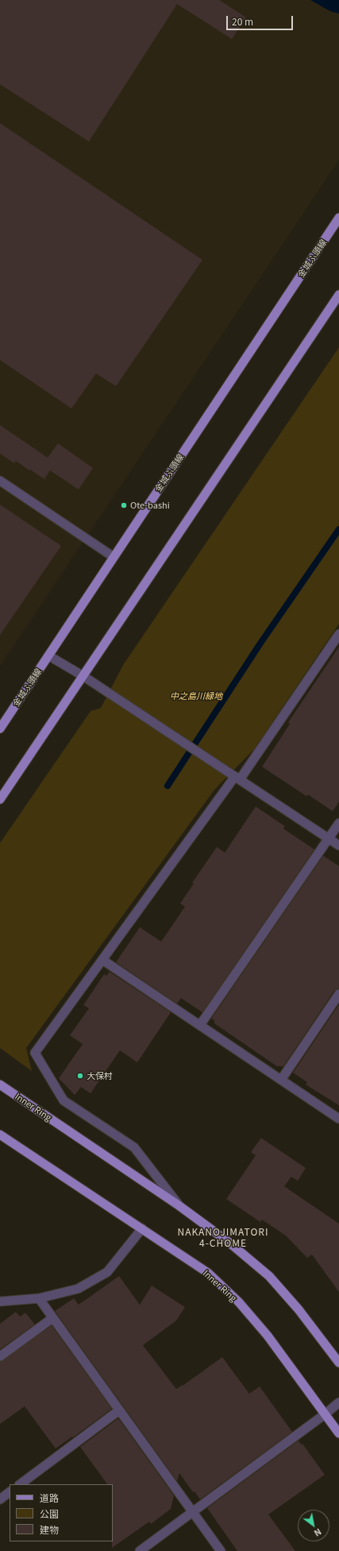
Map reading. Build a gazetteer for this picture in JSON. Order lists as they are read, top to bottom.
{
  "streets": {
    "main road": ["金城ふ頭線", "Inner Ring"]
  },
  "districts": ["NAKANOJIMATORI 4-CHOME"],
  "parks": ["中之島川緑地"],
  "places": ["Ote-bashi", "大保村"],
  "legend": ["道路", "公園", "建物"],
  "scale_bar": "20 m",
  "north": "bottom right"
}
